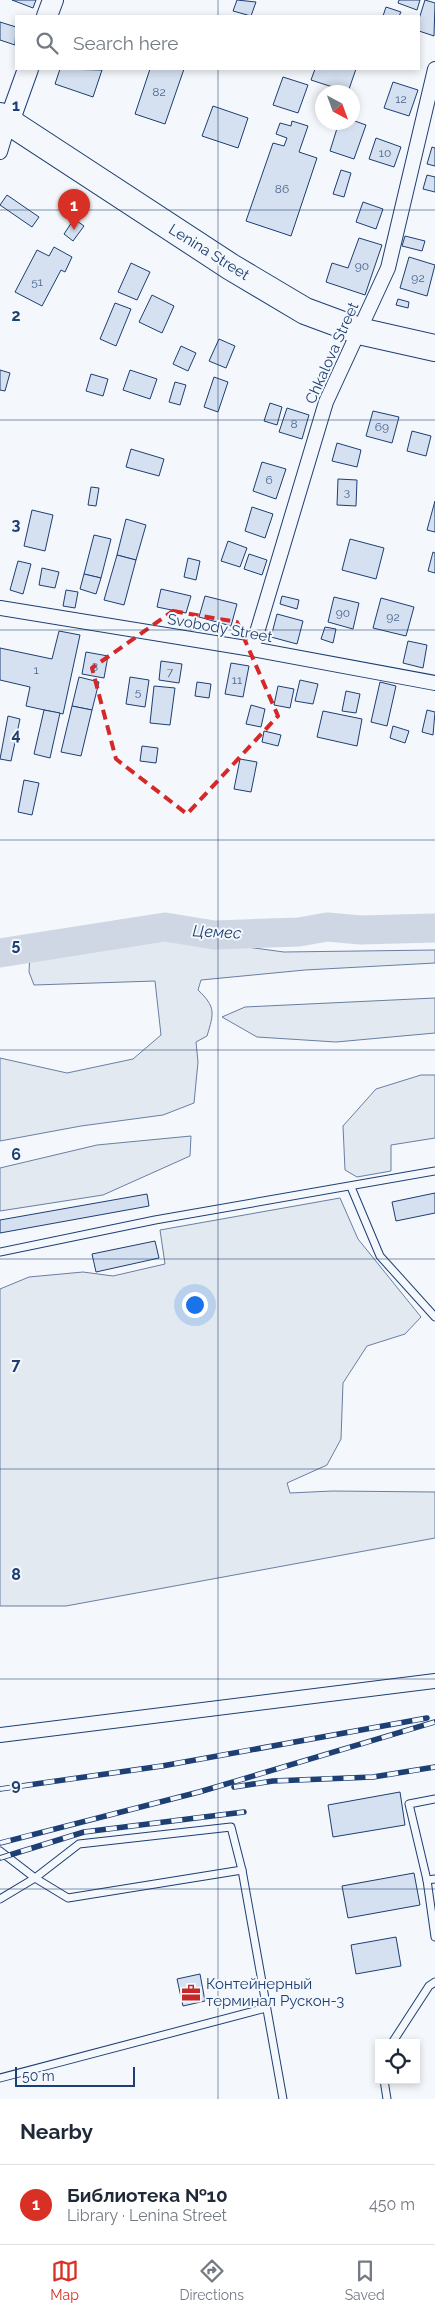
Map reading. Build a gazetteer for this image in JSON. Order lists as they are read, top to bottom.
{
  "streets": {
    "highway": ["Lenina Street"],
    "street": ["Chkalova Street", "Svobody Street"]
  },
  "crossings": [
    ["Lenina Street", "Chkalova Street"],
    ["Chkalova Street", "Svobody Street"]
  ],
  "water": ["Цемес"],
  "places": {
    "office": ["Контейнерный терминал Рускон-3"]
  },
  "house_numbers": [
    "82",
    "12",
    "10",
    "86",
    "90",
    "92",
    "51",
    "8",
    "69",
    "6",
    "3",
    "90",
    "92",
    "3",
    "1",
    "7",
    "11",
    "5"
  ],
  "scale_bar": "50 m",
  "north": "bottom right",
  "page": {
    "search": "Search here",
    "pins": "1",
    "scale": "50 m",
    "heading": "Nearby",
    "list": [
      {
        "mark": "1",
        "name": "Библиотека №10",
        "note": "Library · Lenina Street",
        "value": "450 m"
      }
    ],
    "nav": ["Map", "Directions", "Saved"]
  },
  "grid": {
    "rows": [
      "1",
      "2",
      "3",
      "4",
      "5",
      "6",
      "7",
      "8",
      "9"
    ]
  }
}
